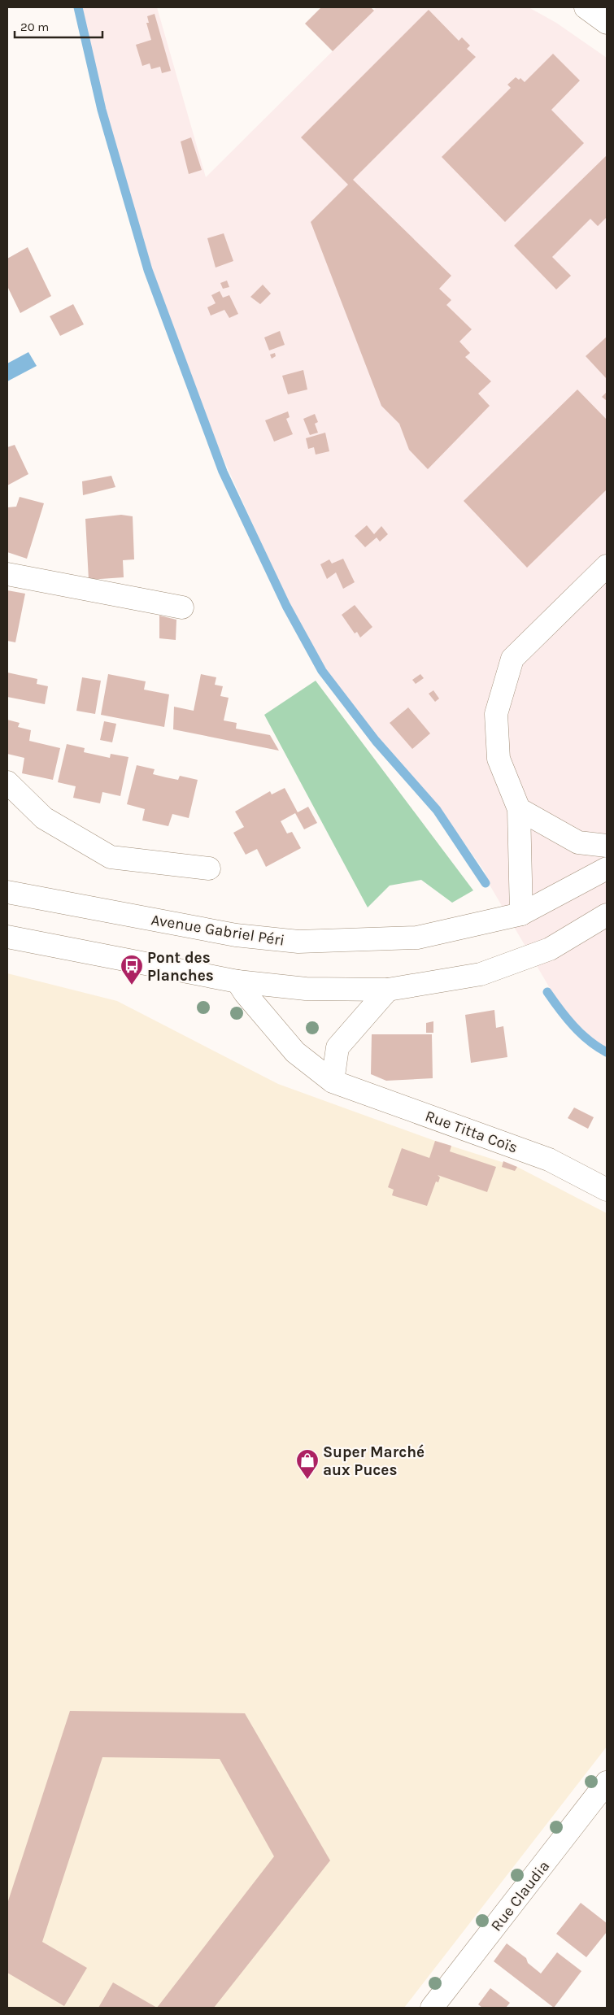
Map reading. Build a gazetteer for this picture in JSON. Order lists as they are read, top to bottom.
{
  "streets": {
    "street": ["Avenue Gabriel Péri", "Rue Titta Coïs", "Rue Claudia"]
  },
  "places": {
    "bus stop": ["Pont des Planches"],
    "shop": ["Super Marché aux Puces"]
  },
  "scale_bar": "20 m"
}
